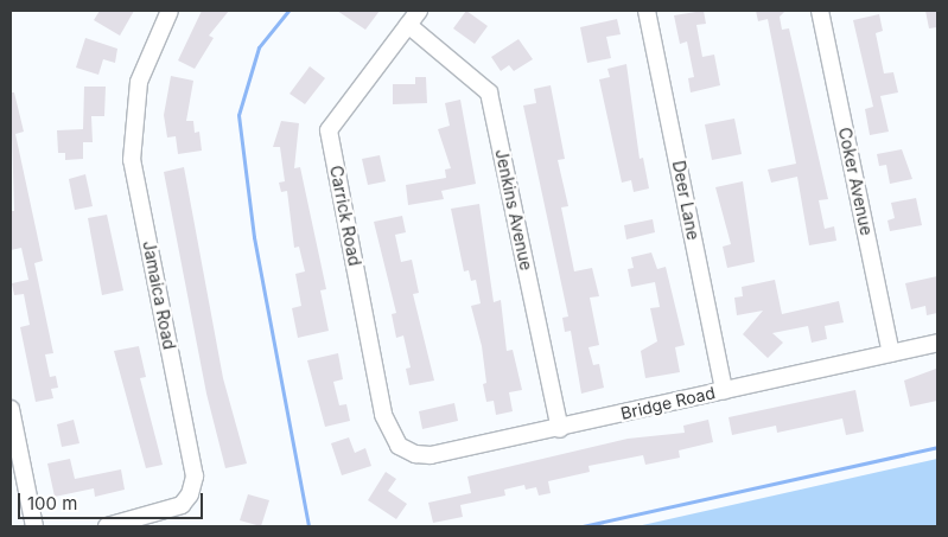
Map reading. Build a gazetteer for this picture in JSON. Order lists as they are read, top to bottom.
{
  "streets": {
    "street": [
      "Coker Avenue",
      "Deer Lane",
      "Jenkins Avenue",
      "Carrick Road",
      "Jamaica Road",
      "Bridge Road"
    ]
  },
  "crossings": [
    ["Coker Avenue", "Bridge Road"],
    ["Deer Lane", "Bridge Road"],
    ["Jenkins Avenue", "Carrick Road"],
    ["Jenkins Avenue", "Bridge Road"],
    ["Carrick Road", "Bridge Road"]
  ],
  "scale_bar": "100 m"
}
